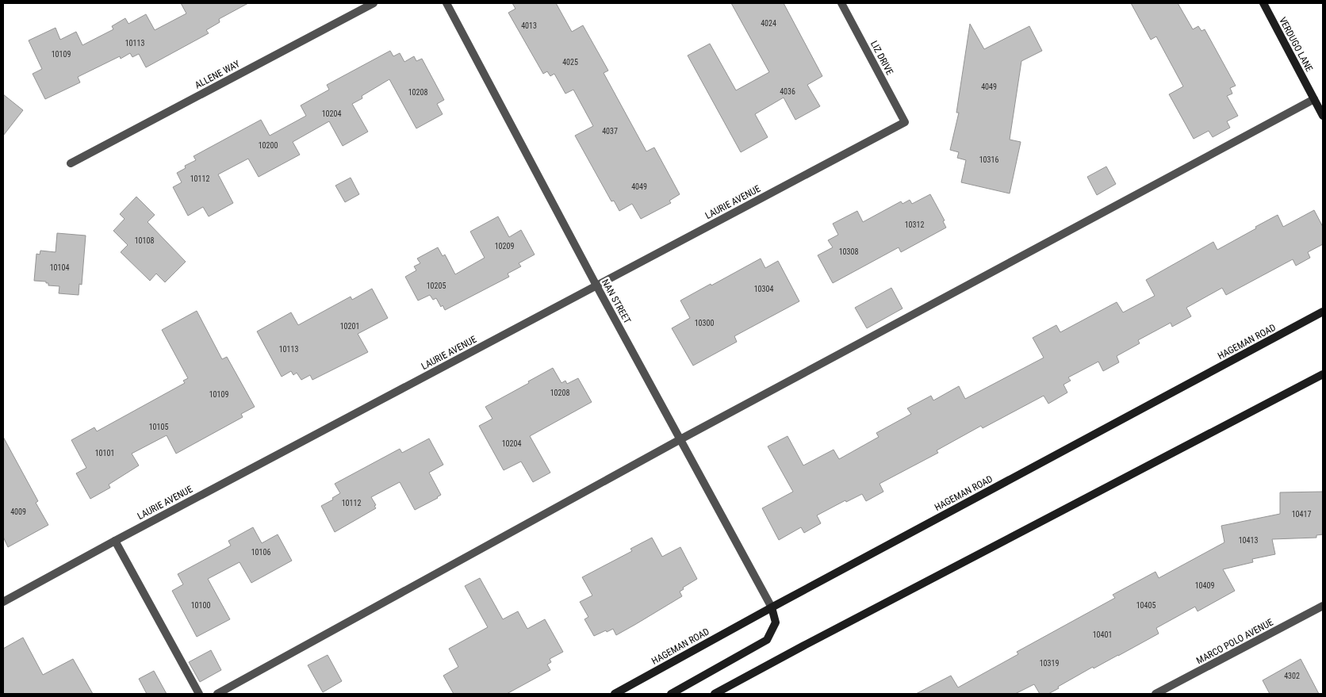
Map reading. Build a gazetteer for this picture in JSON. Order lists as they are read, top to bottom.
{
  "streets": {
    "main road": ["VERDUGO LANE", "HAGEMAN ROAD"],
    "street": [
      "LIZ DRIVE",
      "ALLENE WAY",
      "LAURIE AVENUE",
      "NAN STREET",
      "MARCO POLO AVENUE"
    ]
  },
  "crossings": [
    ["LIZ DRIVE", "LAURIE AVENUE"],
    ["LAURIE AVENUE", "NAN STREET"],
    ["NAN STREET", "HAGEMAN ROAD"]
  ],
  "house_numbers": [
    "4024",
    "4013",
    "10113",
    "10109",
    "4025",
    "4049",
    "4036",
    "10208",
    "10204",
    "4037",
    "10200",
    "10316",
    "10112",
    "4049",
    "10312",
    "10108",
    "10209",
    "10308",
    "10104",
    "10205",
    "10304",
    "10300",
    "10201",
    "10113",
    "10208",
    "10109",
    "10105",
    "10204",
    "10101",
    "10112",
    "4009",
    "10417",
    "10413",
    "10106",
    "10409",
    "10100",
    "10405",
    "10401",
    "10319",
    "4302"
  ]
}
